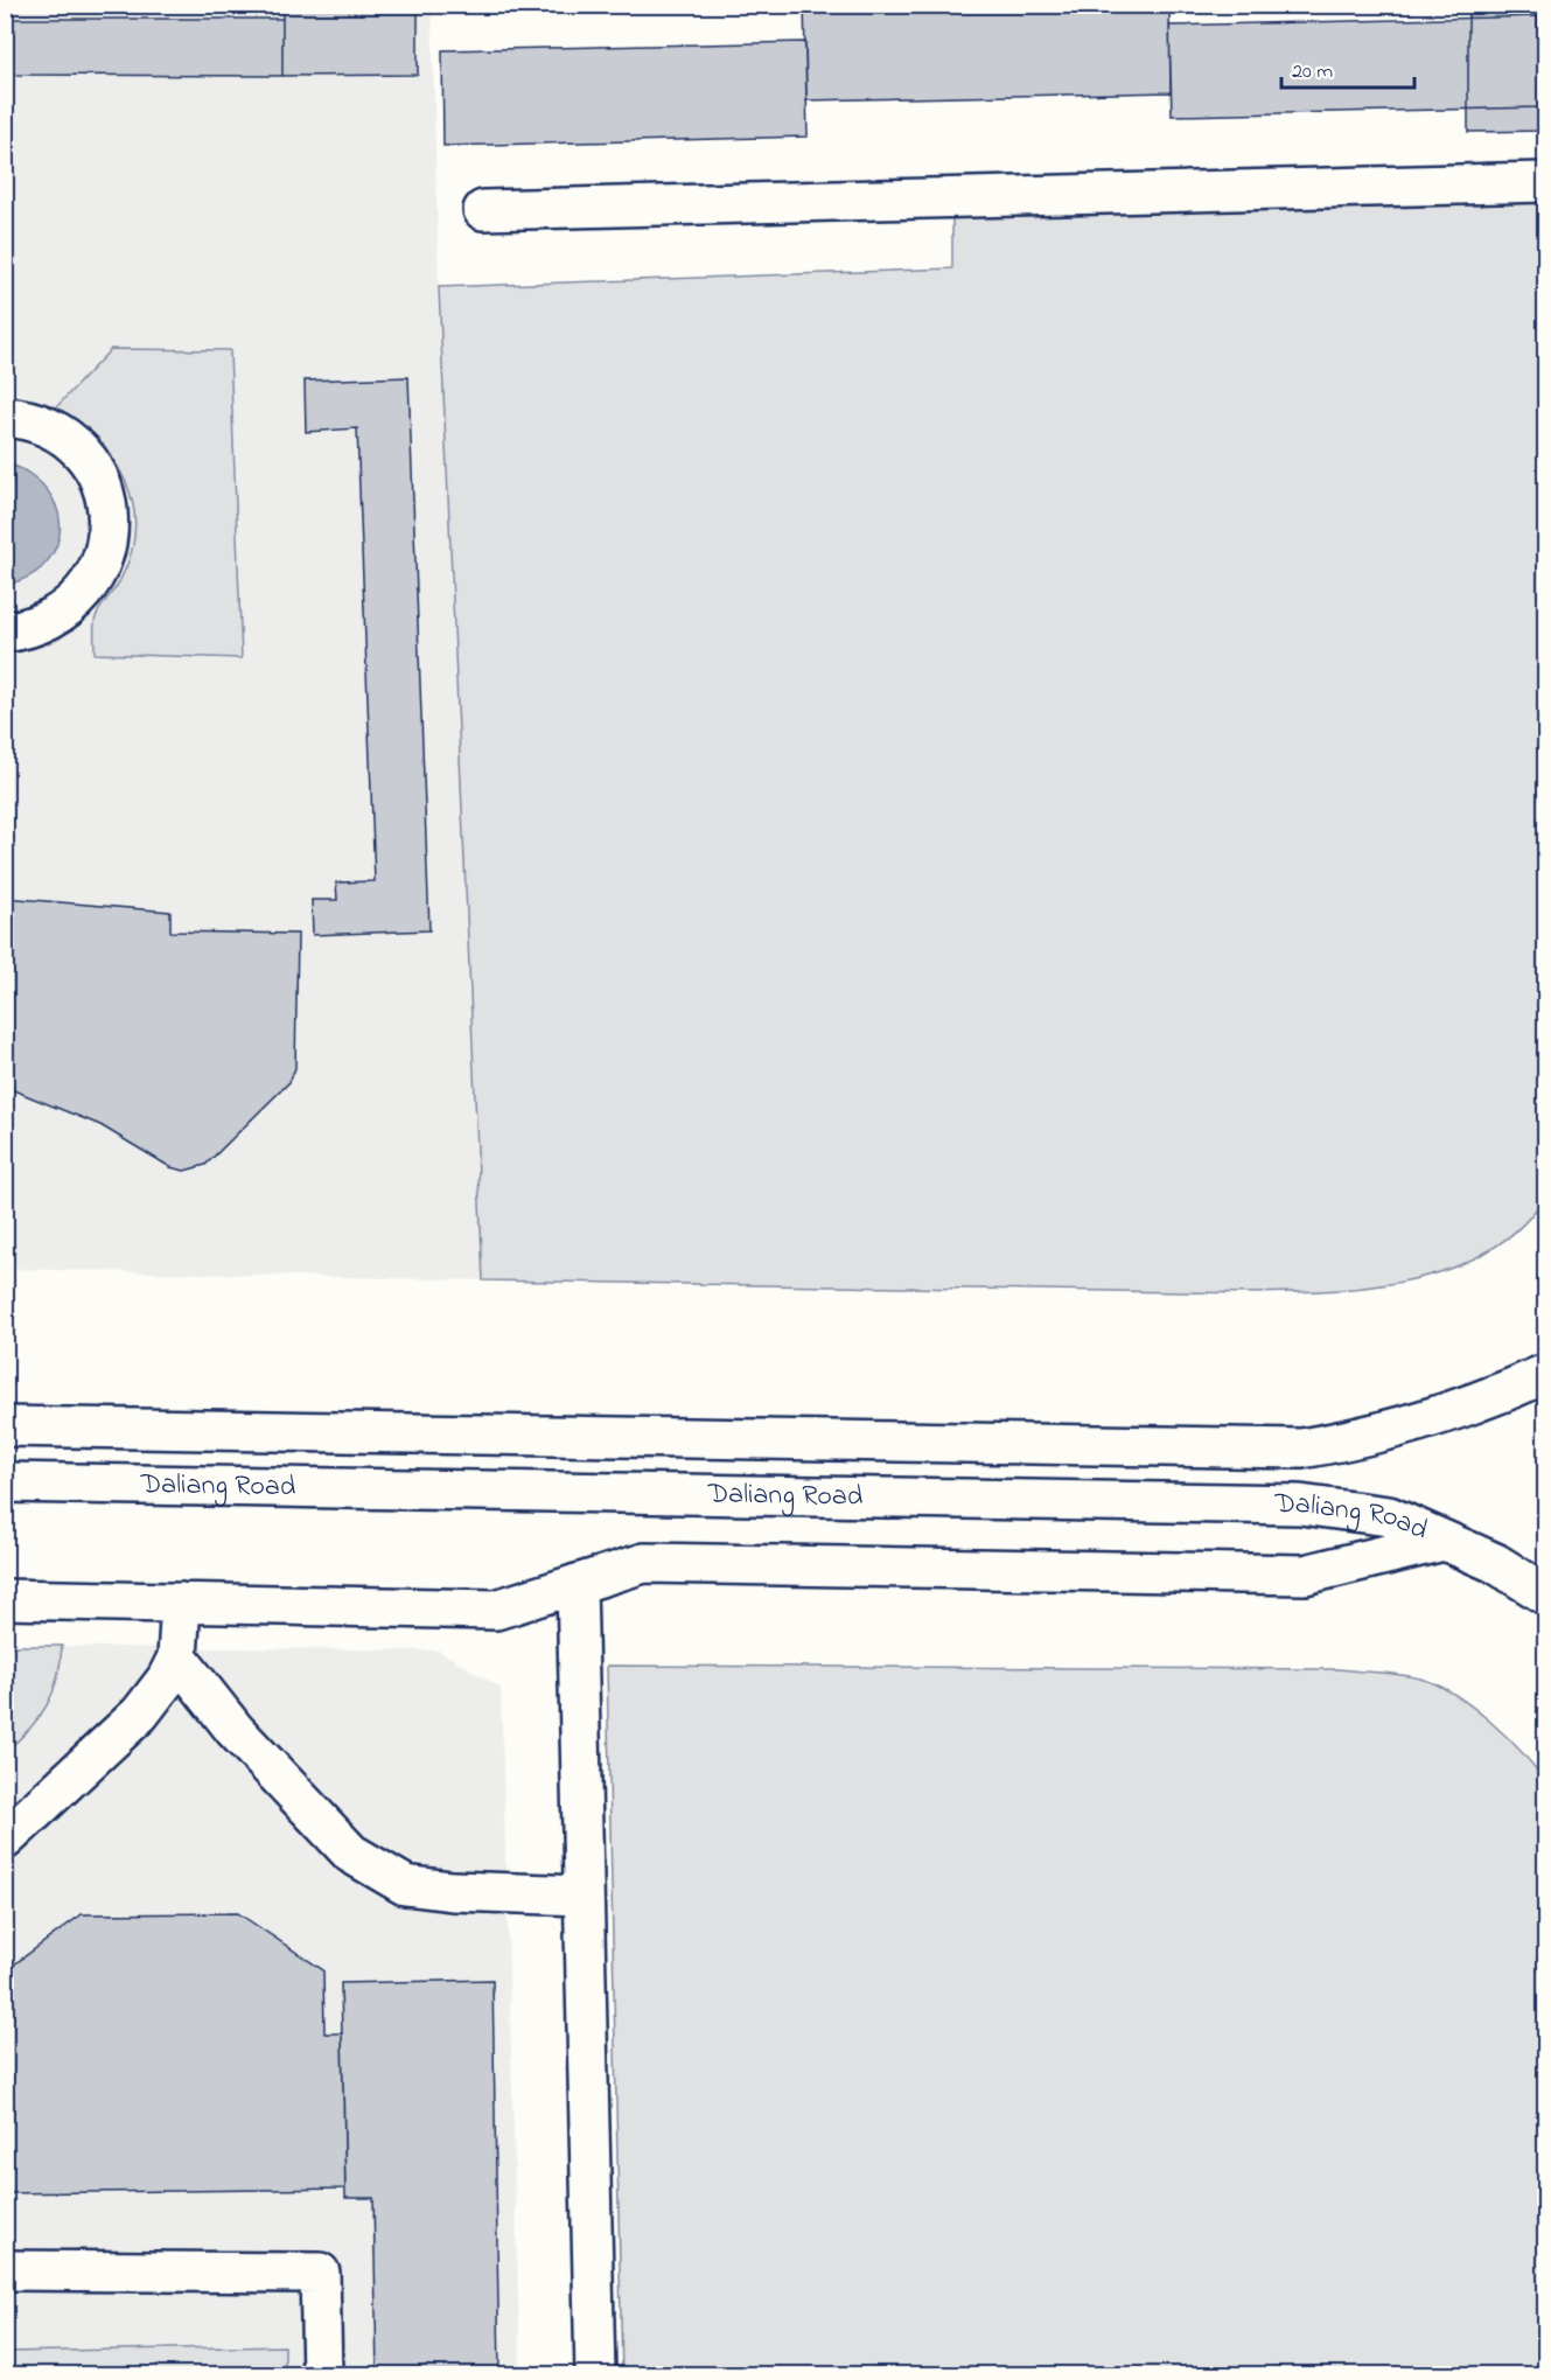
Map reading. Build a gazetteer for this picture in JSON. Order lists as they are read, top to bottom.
{
  "streets": {
    "main road": ["Daliang Road"]
  },
  "scale_bar": "20 m"
}
